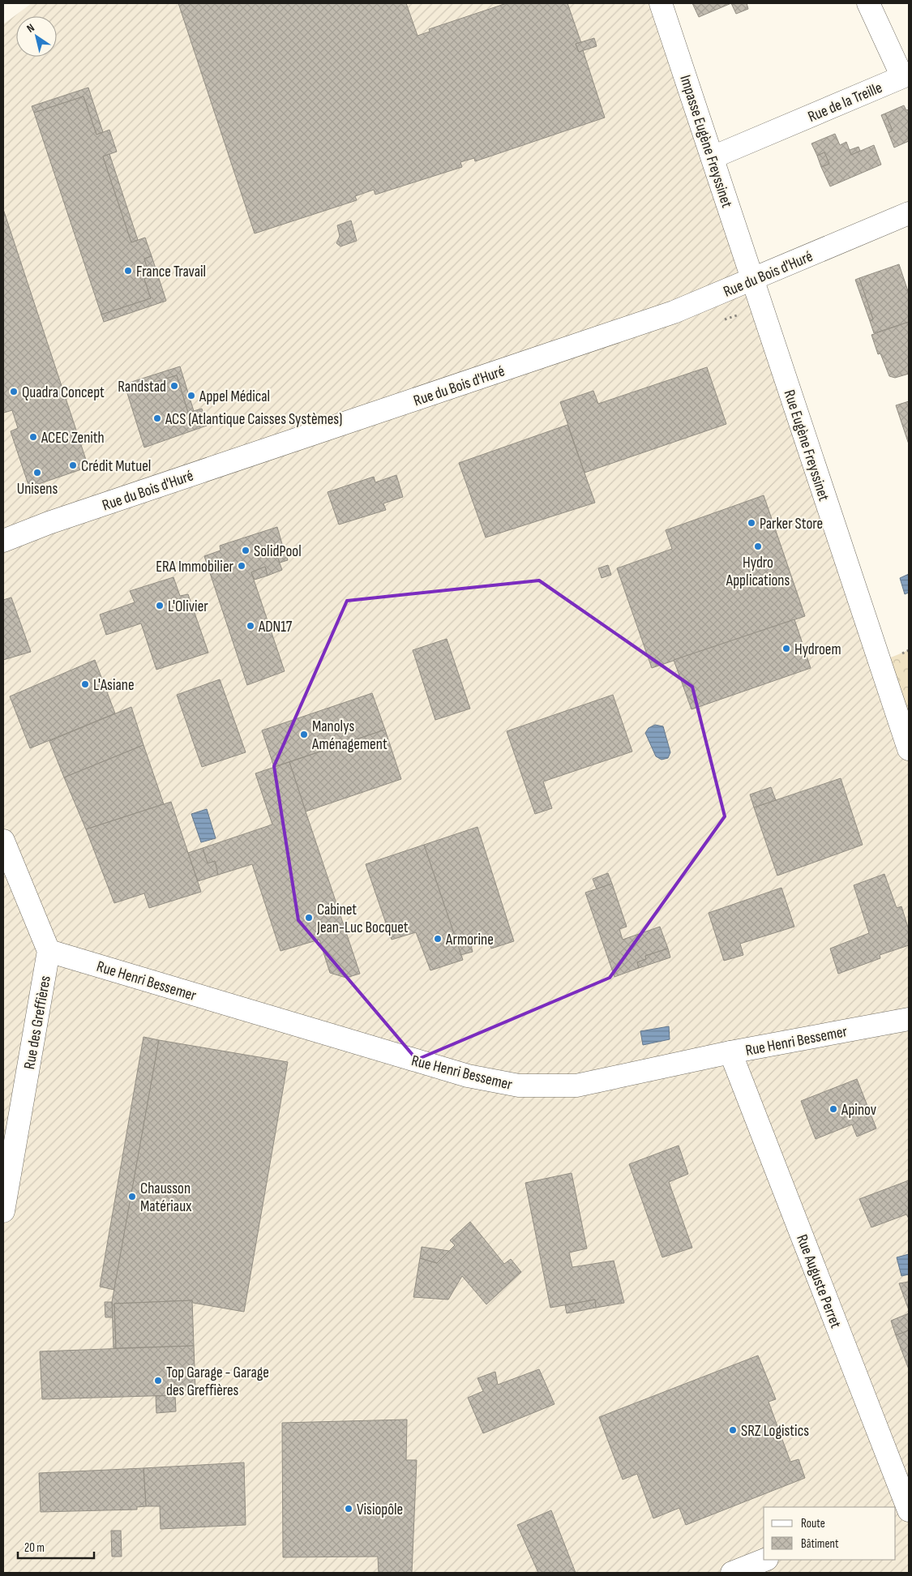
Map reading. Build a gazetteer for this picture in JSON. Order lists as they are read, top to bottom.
{
  "streets": {
    "street": [
      "Rue de la Treille",
      "Impasse Eugène Freyssinet",
      "Rue du Bois d'Huré",
      "Rue Eugène Freyssinet",
      "Rue Henri Bessemer",
      "Rue des Greffières",
      "Rue Auguste Perret"
    ]
  },
  "crossings": [
    ["Rue de la Treille", "Impasse Eugène Freyssinet"],
    ["Impasse Eugène Freyssinet", "Rue du Bois d'Huré"],
    ["Impasse Eugène Freyssinet", "Rue Eugène Freyssinet"],
    ["Rue du Bois d'Huré", "Rue Eugène Freyssinet"],
    ["Rue Henri Bessemer", "Rue des Greffières"],
    ["Rue Henri Bessemer", "Rue Auguste Perret"]
  ],
  "places": [
    "France Travail",
    "Randstad",
    "Quadra Concept",
    "Appel Médical",
    "ACS (Atlantique Caisses Systèmes)",
    "ACEC Zenith",
    "Crédit Mutuel",
    "Unisens",
    "Parker Store",
    "Hydro Applications",
    "SolidPool",
    "ERA Immobilier",
    "L'Olivier",
    "ADN17",
    "Hydroem",
    "L'Asiane",
    "Manolys Aménagement",
    "Cabinet Jean-Luc Bocquet",
    "Armorine",
    "Apinov",
    "Chausson Matériaux",
    "Top Garage - Garage des Greffières",
    "SRZ Logistics",
    "Visiopôle"
  ],
  "legend": ["Route", "Bâtiment"],
  "scale_bar": "20 m",
  "north": "top left"
}
